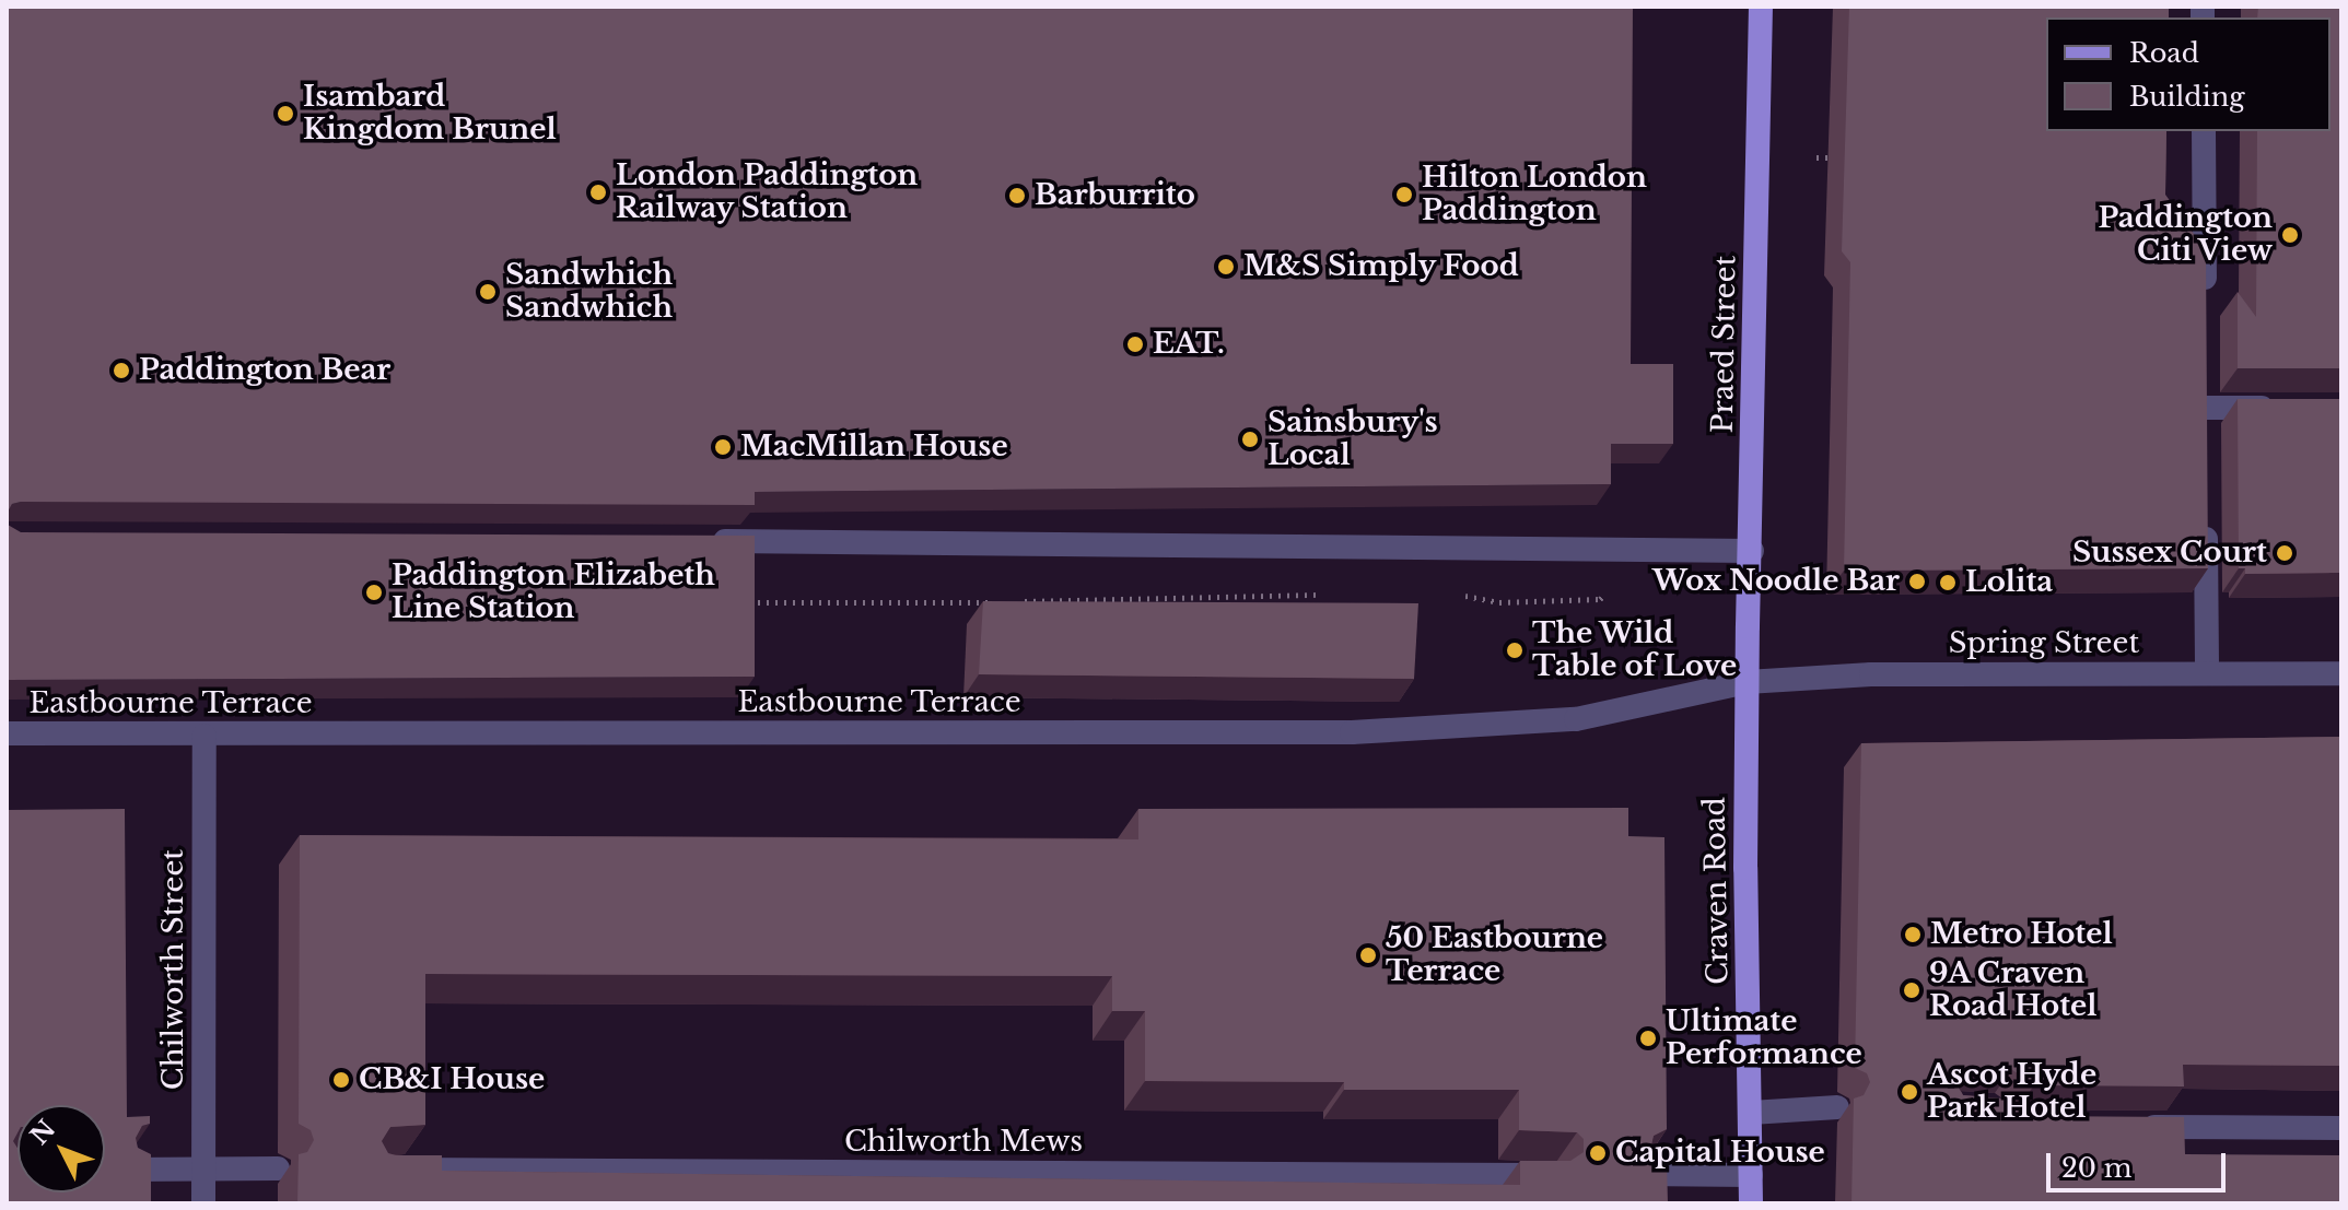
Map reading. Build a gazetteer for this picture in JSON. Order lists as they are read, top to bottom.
{
  "streets": {
    "main road": ["Praed Street", "Craven Road"],
    "street": [
      "Spring Street",
      "Eastbourne Terrace",
      "Chilworth Street",
      "Chilworth Mews"
    ]
  },
  "crossings": [
    ["Praed Street", "Spring Street"],
    ["Praed Street", "Eastbourne Terrace"],
    ["Praed Street", "Craven Road"],
    ["Spring Street", "Eastbourne Terrace"],
    ["Spring Street", "Craven Road"],
    ["Eastbourne Terrace", "Craven Road"],
    ["Eastbourne Terrace", "Chilworth Street"]
  ],
  "places": [
    "Isambard Kingdom Brunel",
    "London Paddington Railway Station",
    "Hilton London Paddington",
    "Barburrito",
    "Paddington Citi View",
    "M&S Simply Food",
    "Sandwhich Sandwhich",
    "EAT.",
    "Paddington Bear",
    "Sainsbury's Local",
    "MacMillan House",
    "Sussex Court",
    "Wox Noodle Bar",
    "Lolita",
    "Paddington Elizabeth Line Station",
    "The Wild Table of Love",
    "Metro Hotel",
    "50 Eastbourne Terrace",
    "9A Craven Road Hotel",
    "Ultimate Performance",
    "CB&I House",
    "Ascot Hyde Park Hotel",
    "Capital House"
  ],
  "legend": ["Road", "Building"],
  "scale_bar": "20 m",
  "north": "top left"
}
